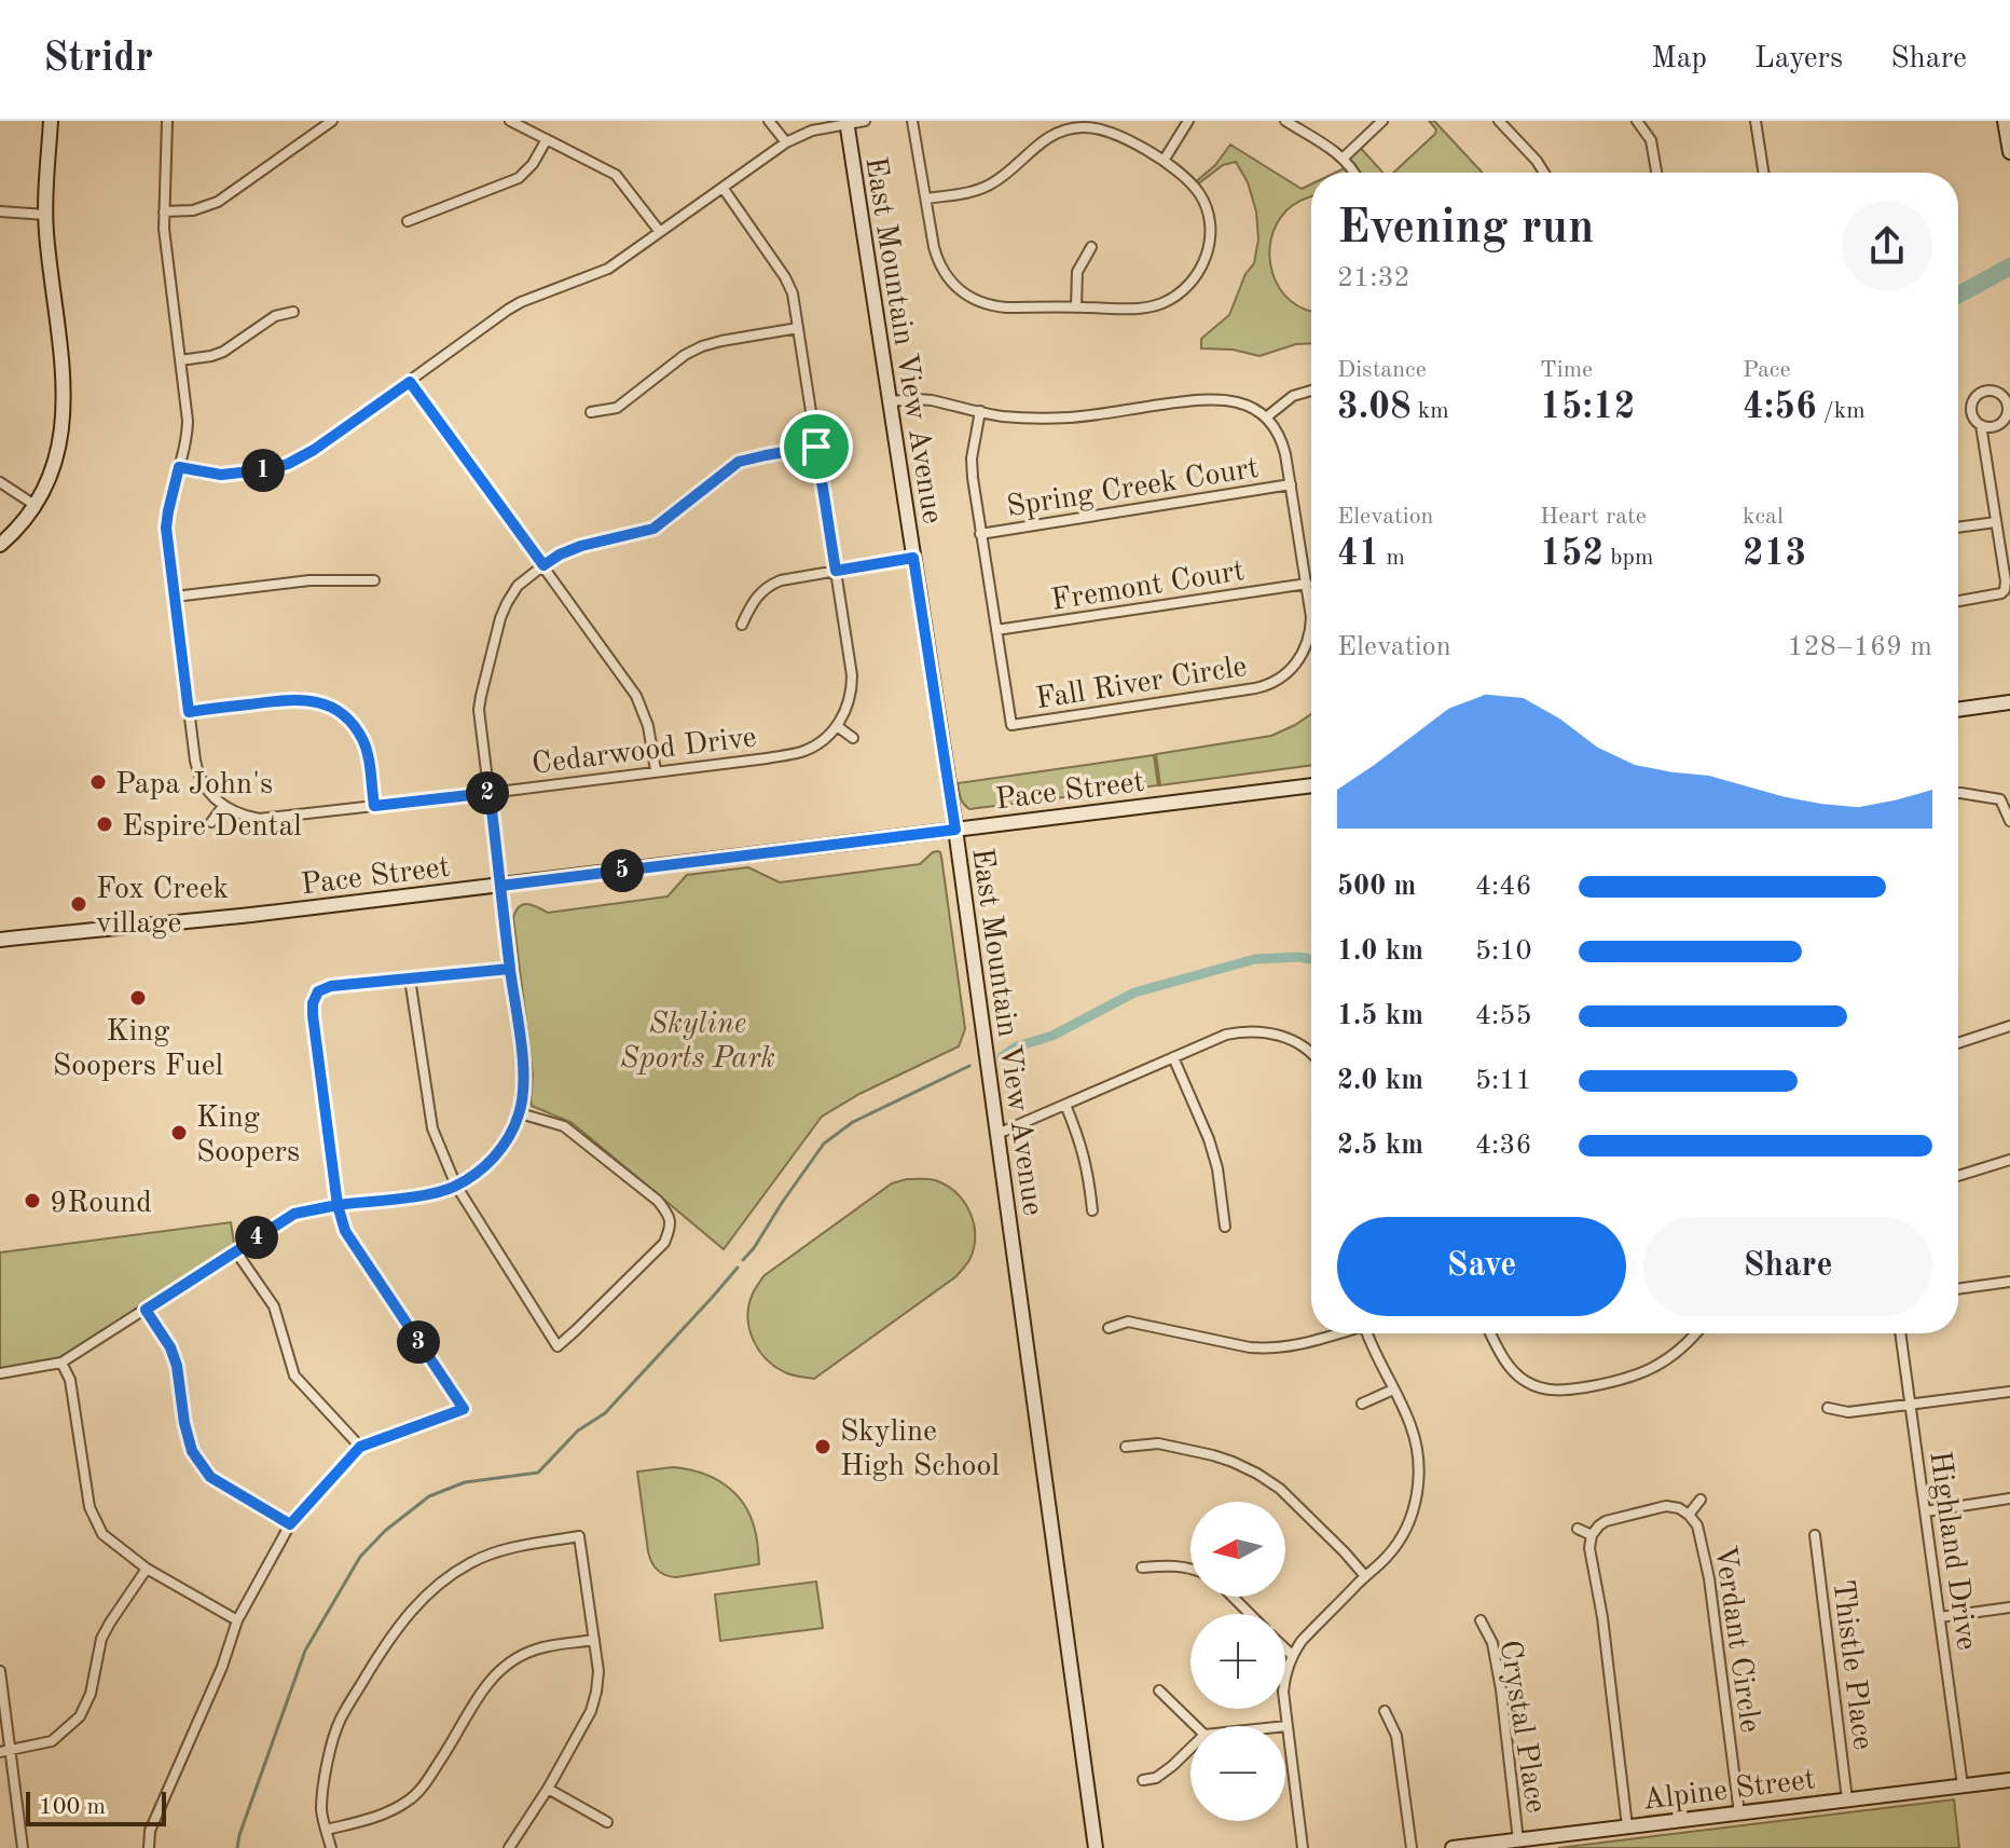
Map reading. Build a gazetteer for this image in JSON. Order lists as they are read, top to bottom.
{
  "streets": {
    "street": [
      "East Mountain View Avenue",
      "Spring Creek Court",
      "Fremont Court",
      "Fall River Circle",
      "Cedarwood Drive",
      "Pace Street",
      "Highland Drive",
      "Verdant Circle",
      "Thistle Place",
      "Crystal Place",
      "Alpine Street"
    ]
  },
  "crossings": [
    ["East Mountain View Avenue", "Pace Street"],
    ["Spring Creek Court", "Fall River Circle"],
    ["Fremont Court", "Fall River Circle"],
    ["Highland Drive", "Alpine Street"],
    ["Verdant Circle", "Alpine Street"],
    ["Thistle Place", "Alpine Street"],
    ["Crystal Place", "Alpine Street"]
  ],
  "parks": ["Skyline Sports Park"],
  "places": [
    "Papa John's",
    "Espire Dental",
    "Fox Creek village",
    "King Soopers Fuel",
    "King Soopers",
    "9Round",
    "Skyline High School"
  ],
  "scale_bar": "100 m",
  "north": "left",
  "page": {
    "header": "Stridr",
    "nav": ["Map", "Layers", "Share"],
    "heading": ["Evening run", "21:32"],
    "stats": [
      ["Distance", "3.08 km"],
      ["Time", "15:12"],
      ["Pace", "4:56 /km"],
      ["Elevation", "41 m"],
      ["Heart rate", "152 bpm"],
      ["kcal", "213"]
    ],
    "pins": [
      "1",
      "2",
      "5",
      "4",
      "3"
    ],
    "chart": ["Elevation", "128–169 m"],
    "list": [
      {
        "name": "500 m",
        "note": "4:46"
      },
      {
        "name": "1.0 km",
        "note": "5:10"
      },
      {
        "name": "1.5 km",
        "note": "4:55"
      },
      {
        "name": "2.0 km",
        "note": "5:11"
      },
      {
        "name": "2.5 km",
        "note": "4:36"
      }
    ],
    "buttons": ["Save", "Share"],
    "map_buttons": ["+", "−"],
    "scale": "100 m"
  }
}
